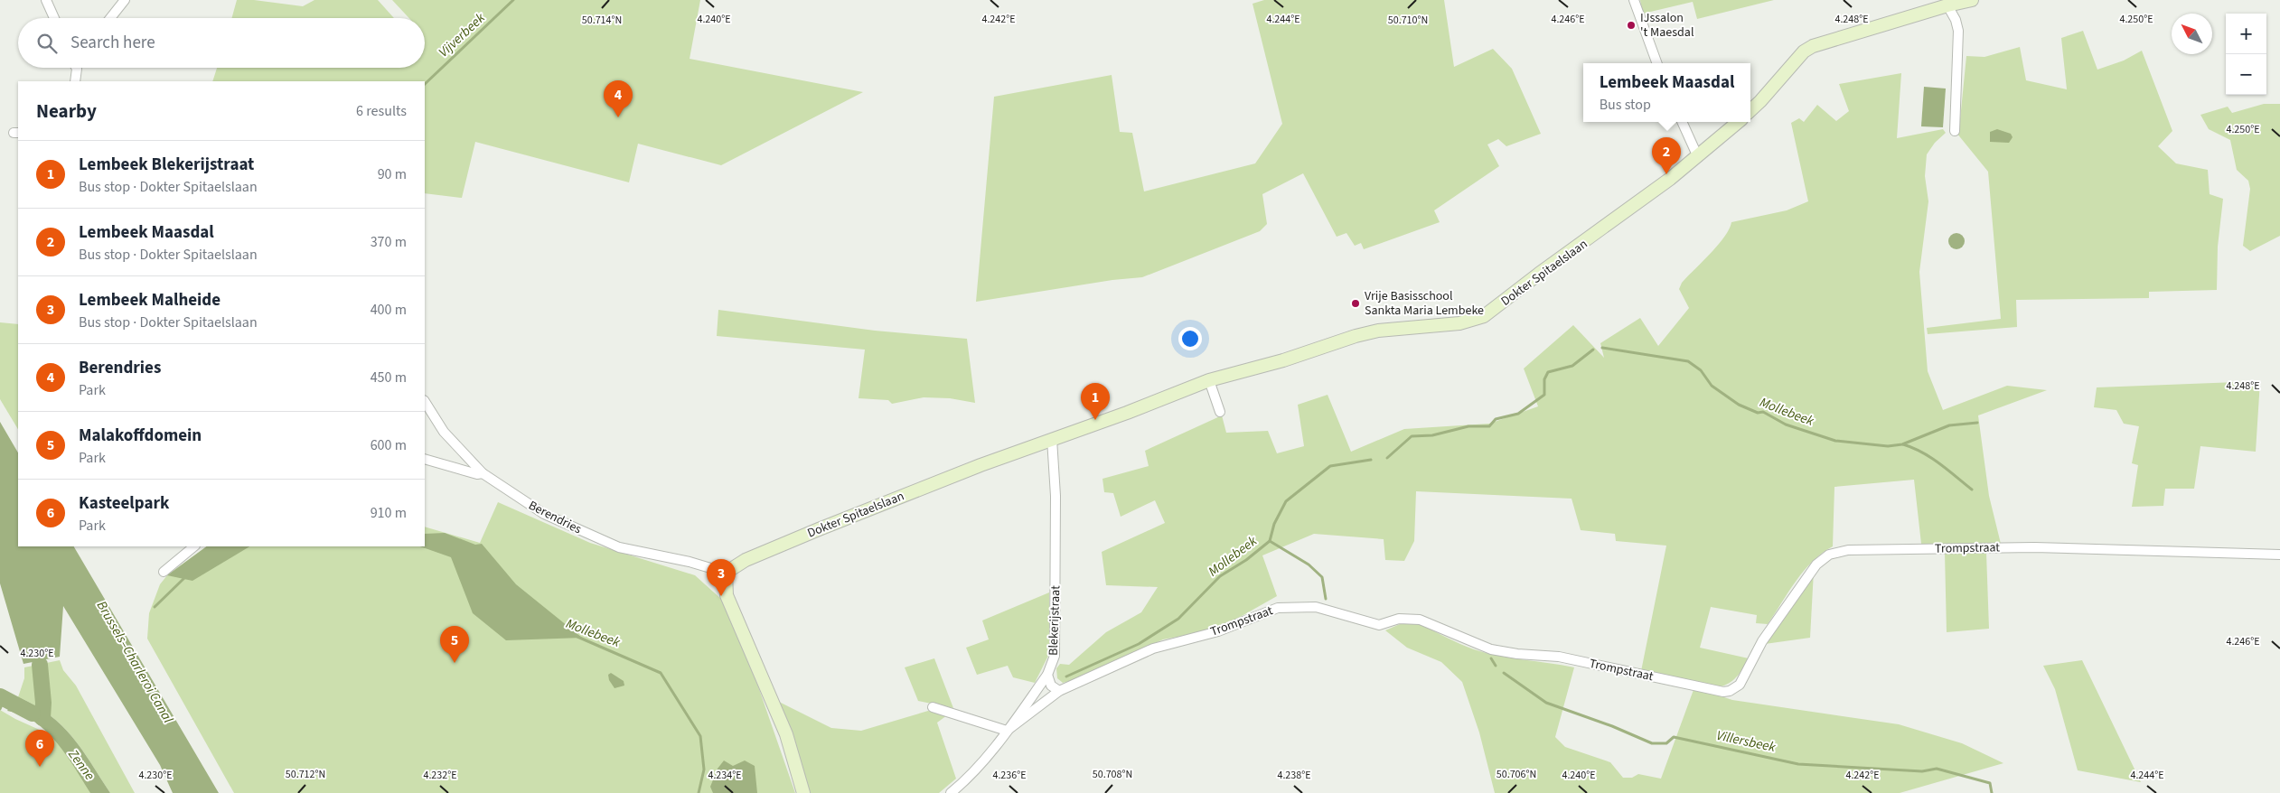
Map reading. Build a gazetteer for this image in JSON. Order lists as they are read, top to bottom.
{
  "streets": {
    "street": [
      "Dokter Spitaelslaan",
      "Berendries",
      "Trompstraat",
      "Blekerijstraat"
    ]
  },
  "crossings": [
    ["Dokter Spitaelslaan", "Berendries"],
    ["Dokter Spitaelslaan", "Blekerijstraat"],
    ["Trompstraat", "Blekerijstraat"]
  ],
  "water": [
    "Vijverbeek",
    "Mollebeek",
    "Brussels–Charleroi Canal",
    "Villersbeek",
    "Zenne"
  ],
  "places": ["IJssalon 't Maesdal", "Vrije Basisschool Sankta Maria Lembeke"],
  "north": "top left",
  "page": {
    "map_buttons": ["+", "−"],
    "search": "Search here",
    "popup": ["Lembeek Maasdal", "Bus stop"],
    "pins": [
      "4",
      "2",
      "1",
      "3",
      "5",
      "6"
    ],
    "heading": ["Nearby", "6 results"],
    "list": [
      {
        "mark": "1",
        "name": "Lembeek Blekerijstraat",
        "note": "Bus stop · Dokter Spitaelslaan",
        "value": "90 m"
      },
      {
        "mark": "2",
        "name": "Lembeek Maasdal",
        "note": "Bus stop · Dokter Spitaelslaan",
        "value": "370 m"
      },
      {
        "mark": "3",
        "name": "Lembeek Malheide",
        "note": "Bus stop · Dokter Spitaelslaan",
        "value": "400 m"
      },
      {
        "mark": "4",
        "name": "Berendries",
        "note": "Park",
        "value": "450 m"
      },
      {
        "mark": "5",
        "name": "Malakoffdomein",
        "note": "Park",
        "value": "600 m"
      },
      {
        "mark": "6",
        "name": "Kasteelpark",
        "note": "Park",
        "value": "910 m"
      }
    ]
  },
  "coordinates": [
    "4.240°E",
    "4.242°E",
    "4.244°E",
    "4.246°E",
    "4.248°E",
    "4.250°E",
    "50.714°N",
    "50.710°N",
    "4.230°E",
    "50.712°N",
    "50.708°N",
    "50.706°N",
    "4.232°E",
    "4.234°E",
    "4.236°E",
    "4.238°E"
  ]
}
